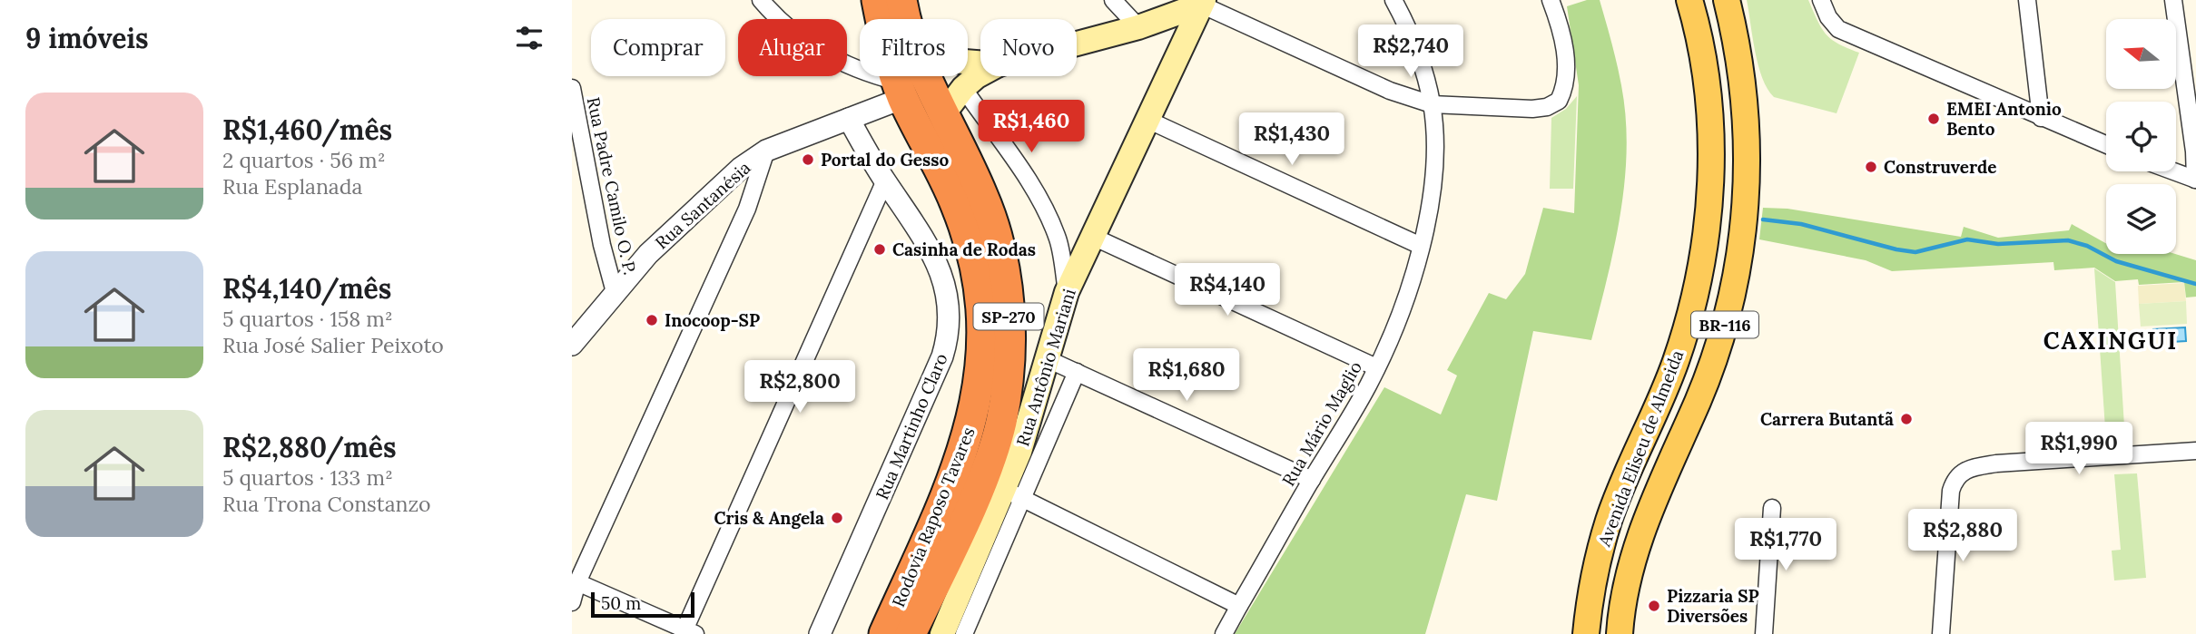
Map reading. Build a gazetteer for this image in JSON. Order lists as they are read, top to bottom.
{
  "streets": {
    "highway": ["SP-270", "Rodovia Raposo Tavares"],
    "main road": ["BR-116", "Rua Antônio Mariani", "Avenida Eliseu de Almeida"],
    "street": [
      "Rua Padre Camilo O. P.",
      "Rua Santanésia",
      "Rua Mário Maglio",
      "Rua Martinho Claro"
    ]
  },
  "crossings": [
    ["Rua Padre Camilo O. P.", "Rua Santanésia"],
    ["Rua Santanésia", "Rua Martinho Claro"],
    ["Rua Santanésia", "Rodovia Raposo Tavares"]
  ],
  "districts": ["CAXINGUI"],
  "places": [
    "EMEI Antonio Bento",
    "Portal do Gesso",
    "Construverde",
    "Casinha de Rodas",
    "Inocoop-SP",
    "Carrera Butantã",
    "Cris & Angela",
    "Pizzaria SP Diversões"
  ],
  "scale_bar": "50 m",
  "north": "left",
  "page": {
    "heading": "9 imóveis",
    "chip": [
      "Comprar",
      "Alugar",
      "Filtros",
      "Novo"
    ],
    "price": [
      "R$2,740",
      "R$1,460",
      "R$1,430",
      "R$4,140",
      "R$1,680",
      "R$2,800",
      "R$1,990",
      "R$2,880",
      "R$1,770"
    ],
    "list": [
      {
        "name": "R$1,460/mês",
        "note": "2 quartos · 56 m² · Rua Esplanada"
      },
      {
        "name": "R$4,140/mês",
        "note": "5 quartos · 158 m² · Rua José Salier Peixoto"
      },
      {
        "name": "R$2,880/mês",
        "note": "5 quartos · 133 m² · Rua Trona Constanzo"
      }
    ],
    "scale": "50 m"
  }
}
